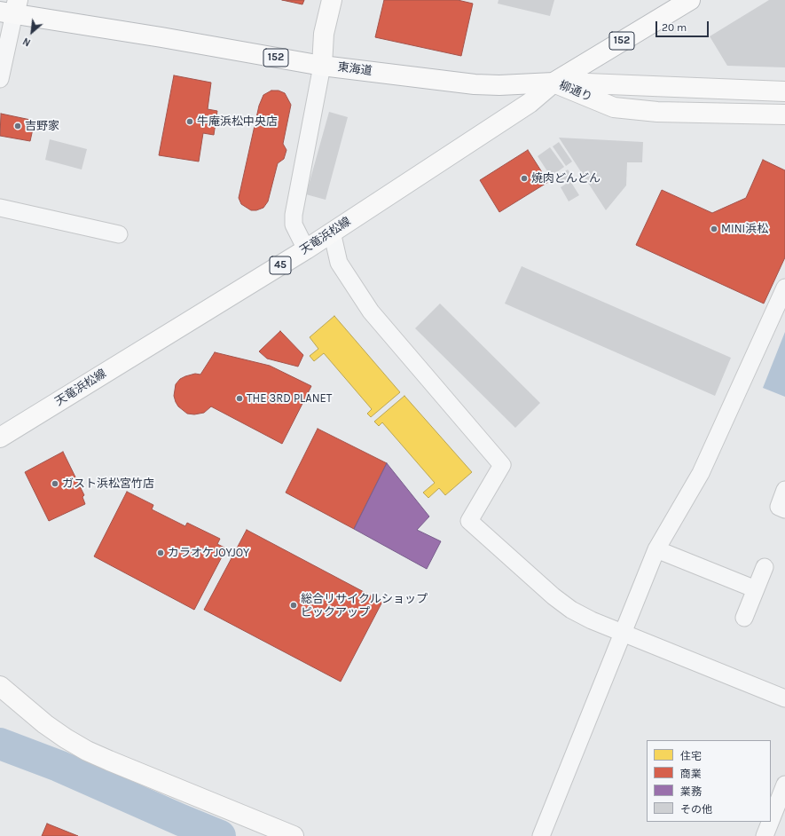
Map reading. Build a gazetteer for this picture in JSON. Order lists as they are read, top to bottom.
{
  "streets": {
    "main road": [
      "152",
      "東海道",
      "柳通り",
      "天竜浜松線",
      "45"
    ]
  },
  "crossings": [
    ["東海道", "柳通り"],
    ["東海道", "天竜浜松線"],
    ["柳通り", "天竜浜松線"]
  ],
  "places": [
    "牛庵浜松中央店",
    "吉野家",
    "焼肉どんどん",
    "MINI浜松",
    "THE 3RD PLANET",
    "ガスト浜松宮竹店",
    "カラオケJOYJOY",
    "総合リサイクルショップ ピックアップ"
  ],
  "legend": [
    "住宅",
    "商業",
    "業務",
    "その他"
  ],
  "scale_bar": "20 m",
  "north": "bottom left"
}
